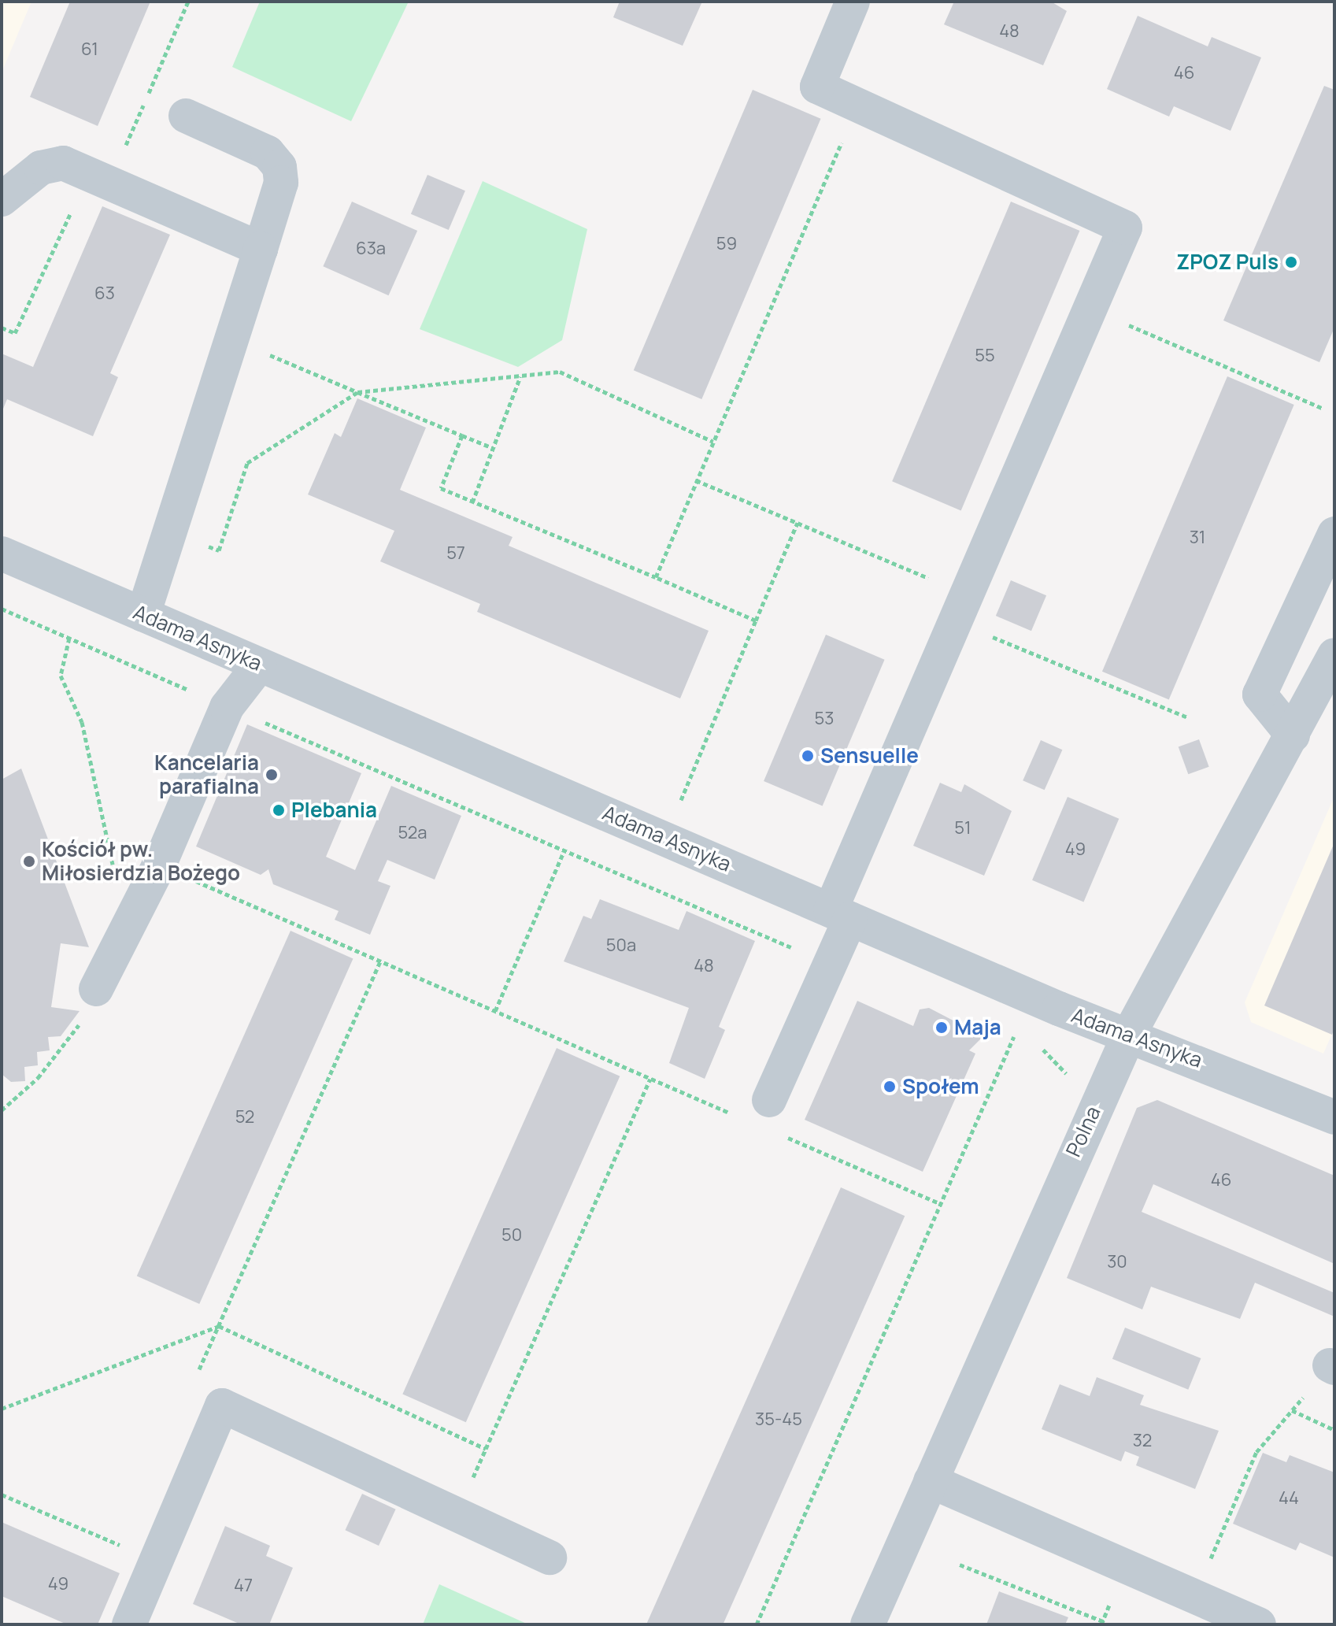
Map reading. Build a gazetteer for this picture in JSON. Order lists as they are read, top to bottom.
{
  "streets": {
    "street": ["Adama Asnyka", "Polna"]
  },
  "crossings": [
    ["Adama Asnyka", "Polna"]
  ],
  "places": [
    "ZPOZ Puls",
    "Sensuelle",
    "Kancelaria parafialna",
    "Plebania",
    "Kościół pw. Miłosierdzia Bożego",
    "Maja",
    "Społem"
  ],
  "house_numbers": [
    "48",
    "61",
    "46",
    "59",
    "63a",
    "63",
    "55",
    "31",
    "57",
    "53",
    "51",
    "52a",
    "49",
    "50a",
    "48",
    "52",
    "46",
    "50",
    "30",
    "35-45",
    "32",
    "44",
    "49",
    "47"
  ]
}
